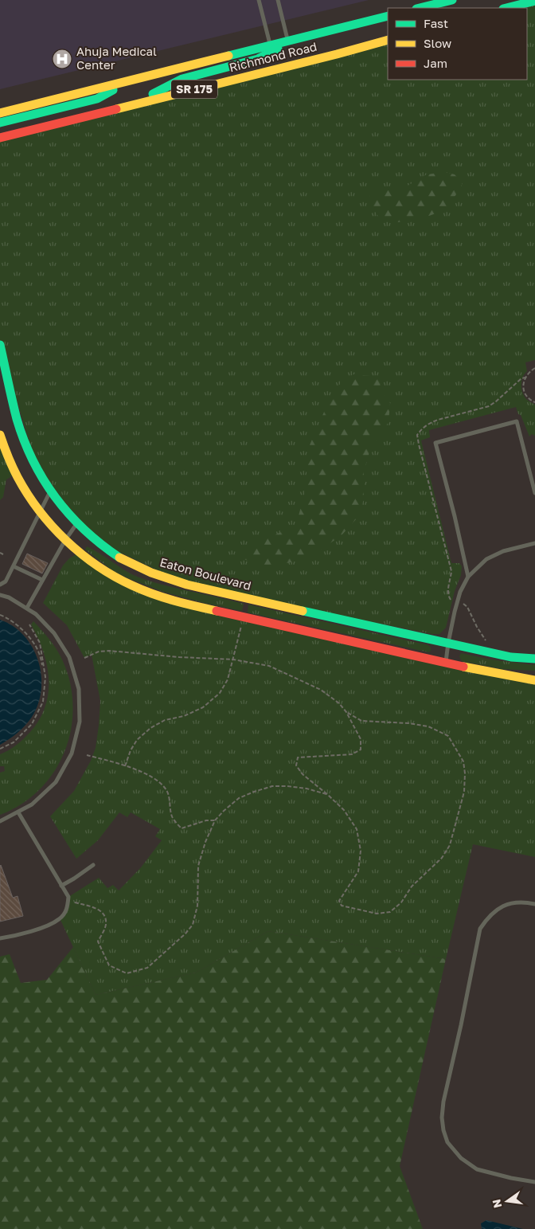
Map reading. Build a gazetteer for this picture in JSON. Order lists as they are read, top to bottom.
{
  "streets": {
    "street": ["Richmond Road", "SR 175", "Eaton Boulevard"]
  },
  "places": {
    "hospital": ["Ahuja Medical Center"]
  },
  "legend": ["Fast", "Slow", "Jam"],
  "north": "left"
}
